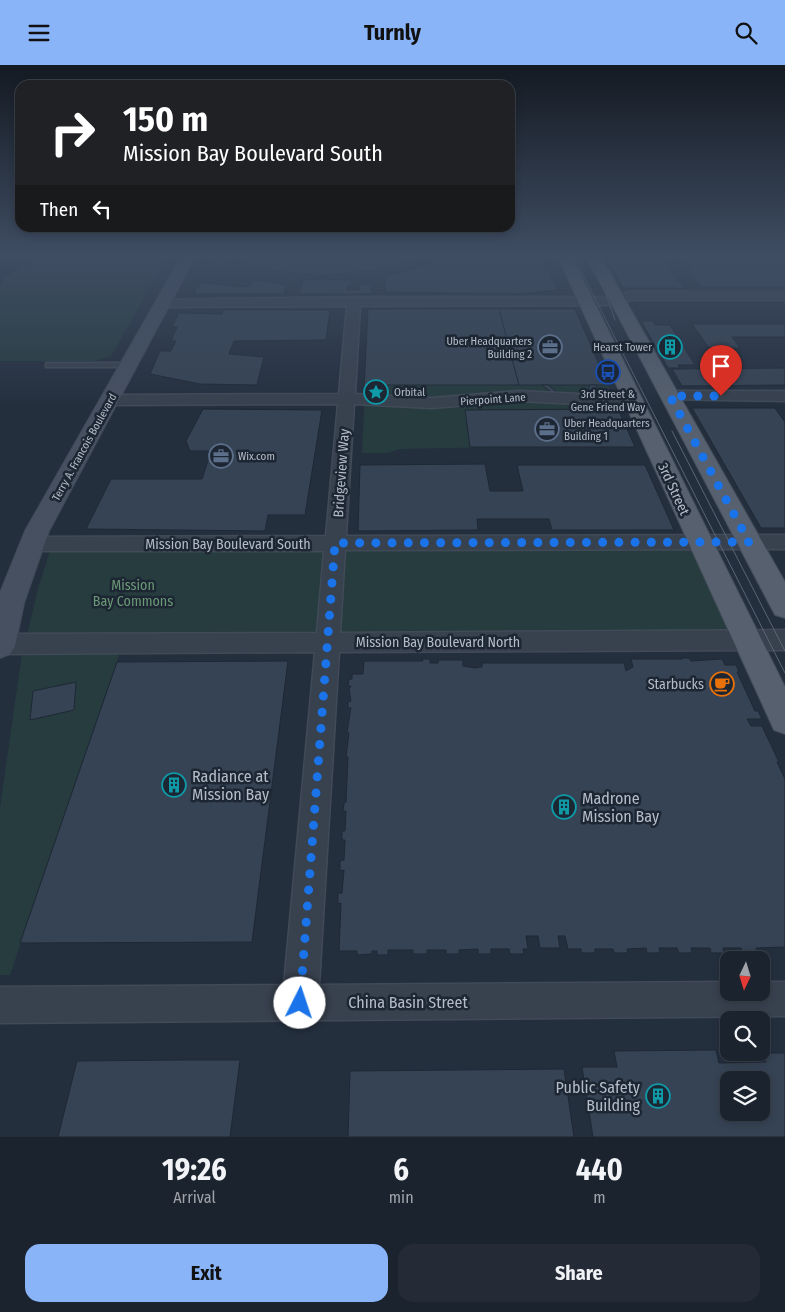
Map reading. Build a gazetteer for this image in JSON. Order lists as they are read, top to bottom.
{
  "streets": {
    "main road": ["3rd Street"],
    "street": [
      "Pierpoint Lane",
      "Terry A. Francois Boulevard",
      "Bridgeview Way",
      "Mission Bay Boulevard South",
      "Mission Bay Boulevard North",
      "China Basin Street"
    ]
  },
  "crossings": [
    ["Pierpoint Lane", "Terry A. Francois Boulevard"],
    ["Pierpoint Lane", "3rd Street"],
    ["Terry A. Francois Boulevard", "Mission Bay Boulevard South"],
    ["Terry A. Francois Boulevard", "Mission Bay Boulevard North"],
    ["Bridgeview Way", "Mission Bay Boulevard South"],
    ["Bridgeview Way", "Mission Bay Boulevard North"],
    ["Bridgeview Way", "China Basin Street"],
    ["3rd Street", "Mission Bay Boulevard South"],
    ["3rd Street", "Mission Bay Boulevard North"]
  ],
  "parks": ["Mission Bay Commons"],
  "places": {
    "office": ["Uber Headquarters Building 2", "Uber Headquarters Building 1", "Wix.com"],
    "building": [
      "Hearst Tower",
      "Radiance at Mission Bay",
      "Madrone Mission Bay",
      "Public Safety Building"
    ],
    "bus stop": ["3rd Street & Gene Friend Way"],
    "place": ["Orbital"],
    "cafe": ["Starbucks"]
  },
  "north": "bottom",
  "page": {
    "header": "Turnly",
    "turn": ["150 m", "Mission Bay Boulevard South"],
    "then": "Then",
    "eta": [
      "19:26",
      "Arrival",
      "6",
      "min",
      "440",
      "m"
    ],
    "buttons": ["Exit", "Share"]
  }
}
